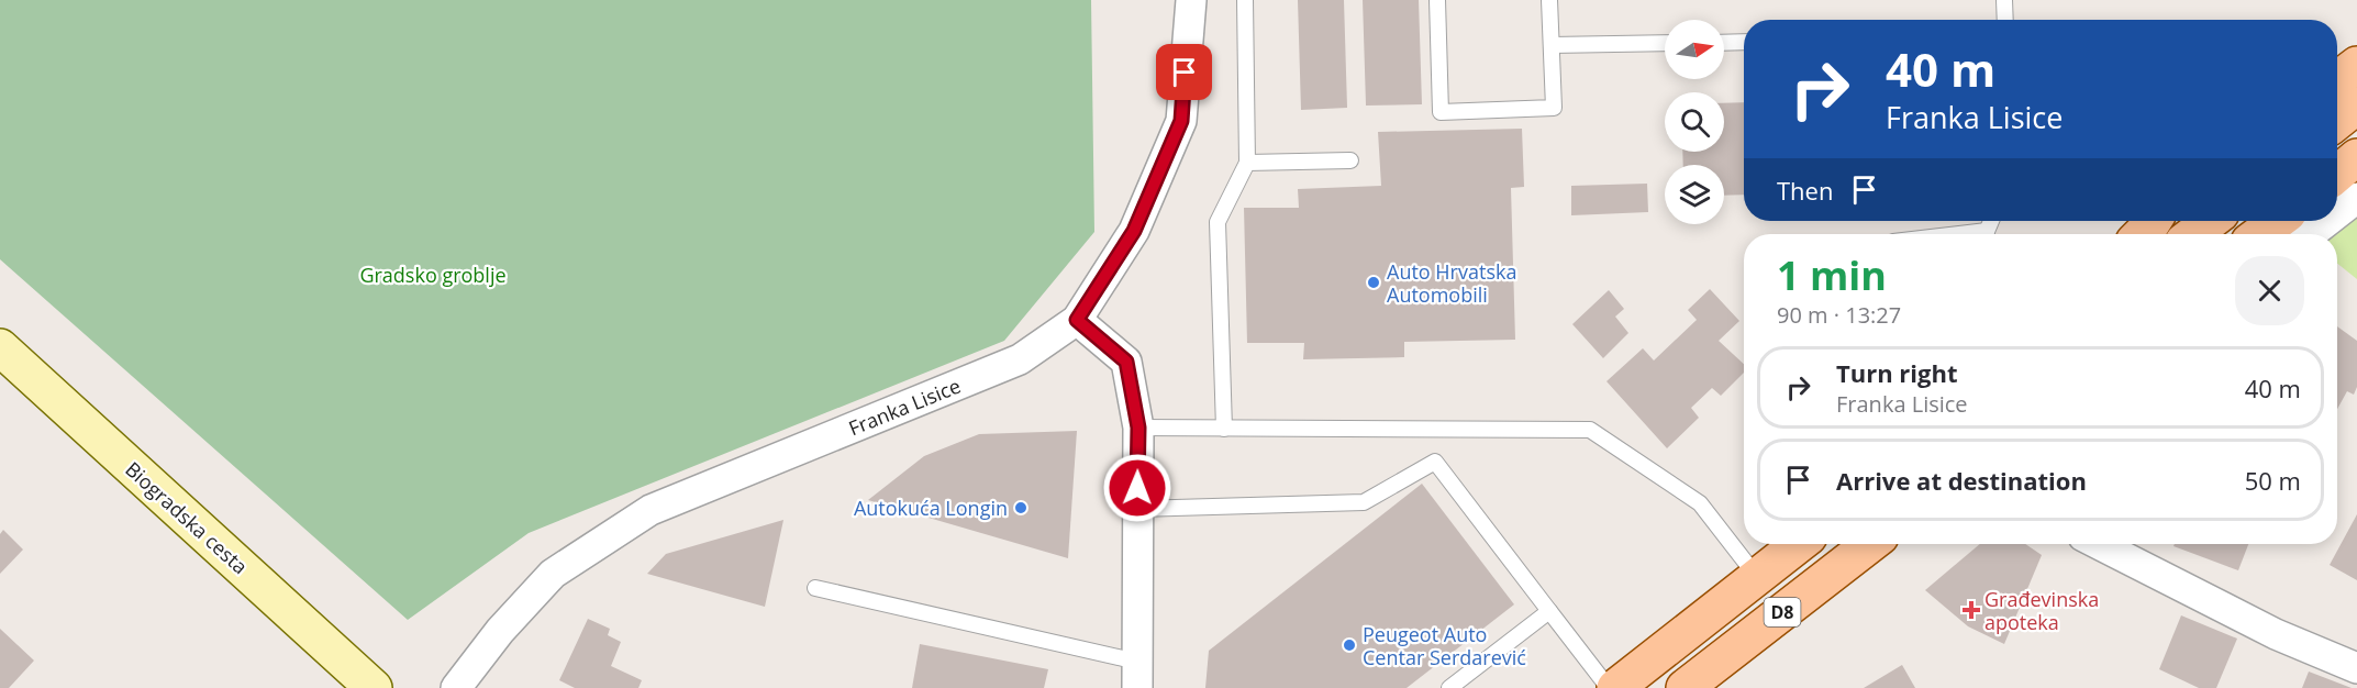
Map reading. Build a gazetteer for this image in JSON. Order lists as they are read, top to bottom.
{
  "streets": {
    "main road": ["Biogradska cesta", "D8"],
    "street": ["Franka Lisice"]
  },
  "parks": ["Gradsko groblje"],
  "places": {
    "other": ["Auto Hrvatska Automobili", "Autokuća Longin", "Peugeot Auto Centar Serdarević"],
    "health": ["Građevinska apoteka"]
  },
  "north": "right",
  "page": {
    "turn": ["40 m", "Franka Lisice"],
    "then": "Then",
    "heading": ["1 min", "90 m · 13:27"],
    "list": [
      {
        "name": "Turn right",
        "note": "Franka Lisice",
        "value": "40 m"
      },
      {
        "name": "Arrive at destination",
        "value": "50 m"
      }
    ]
  }
}
